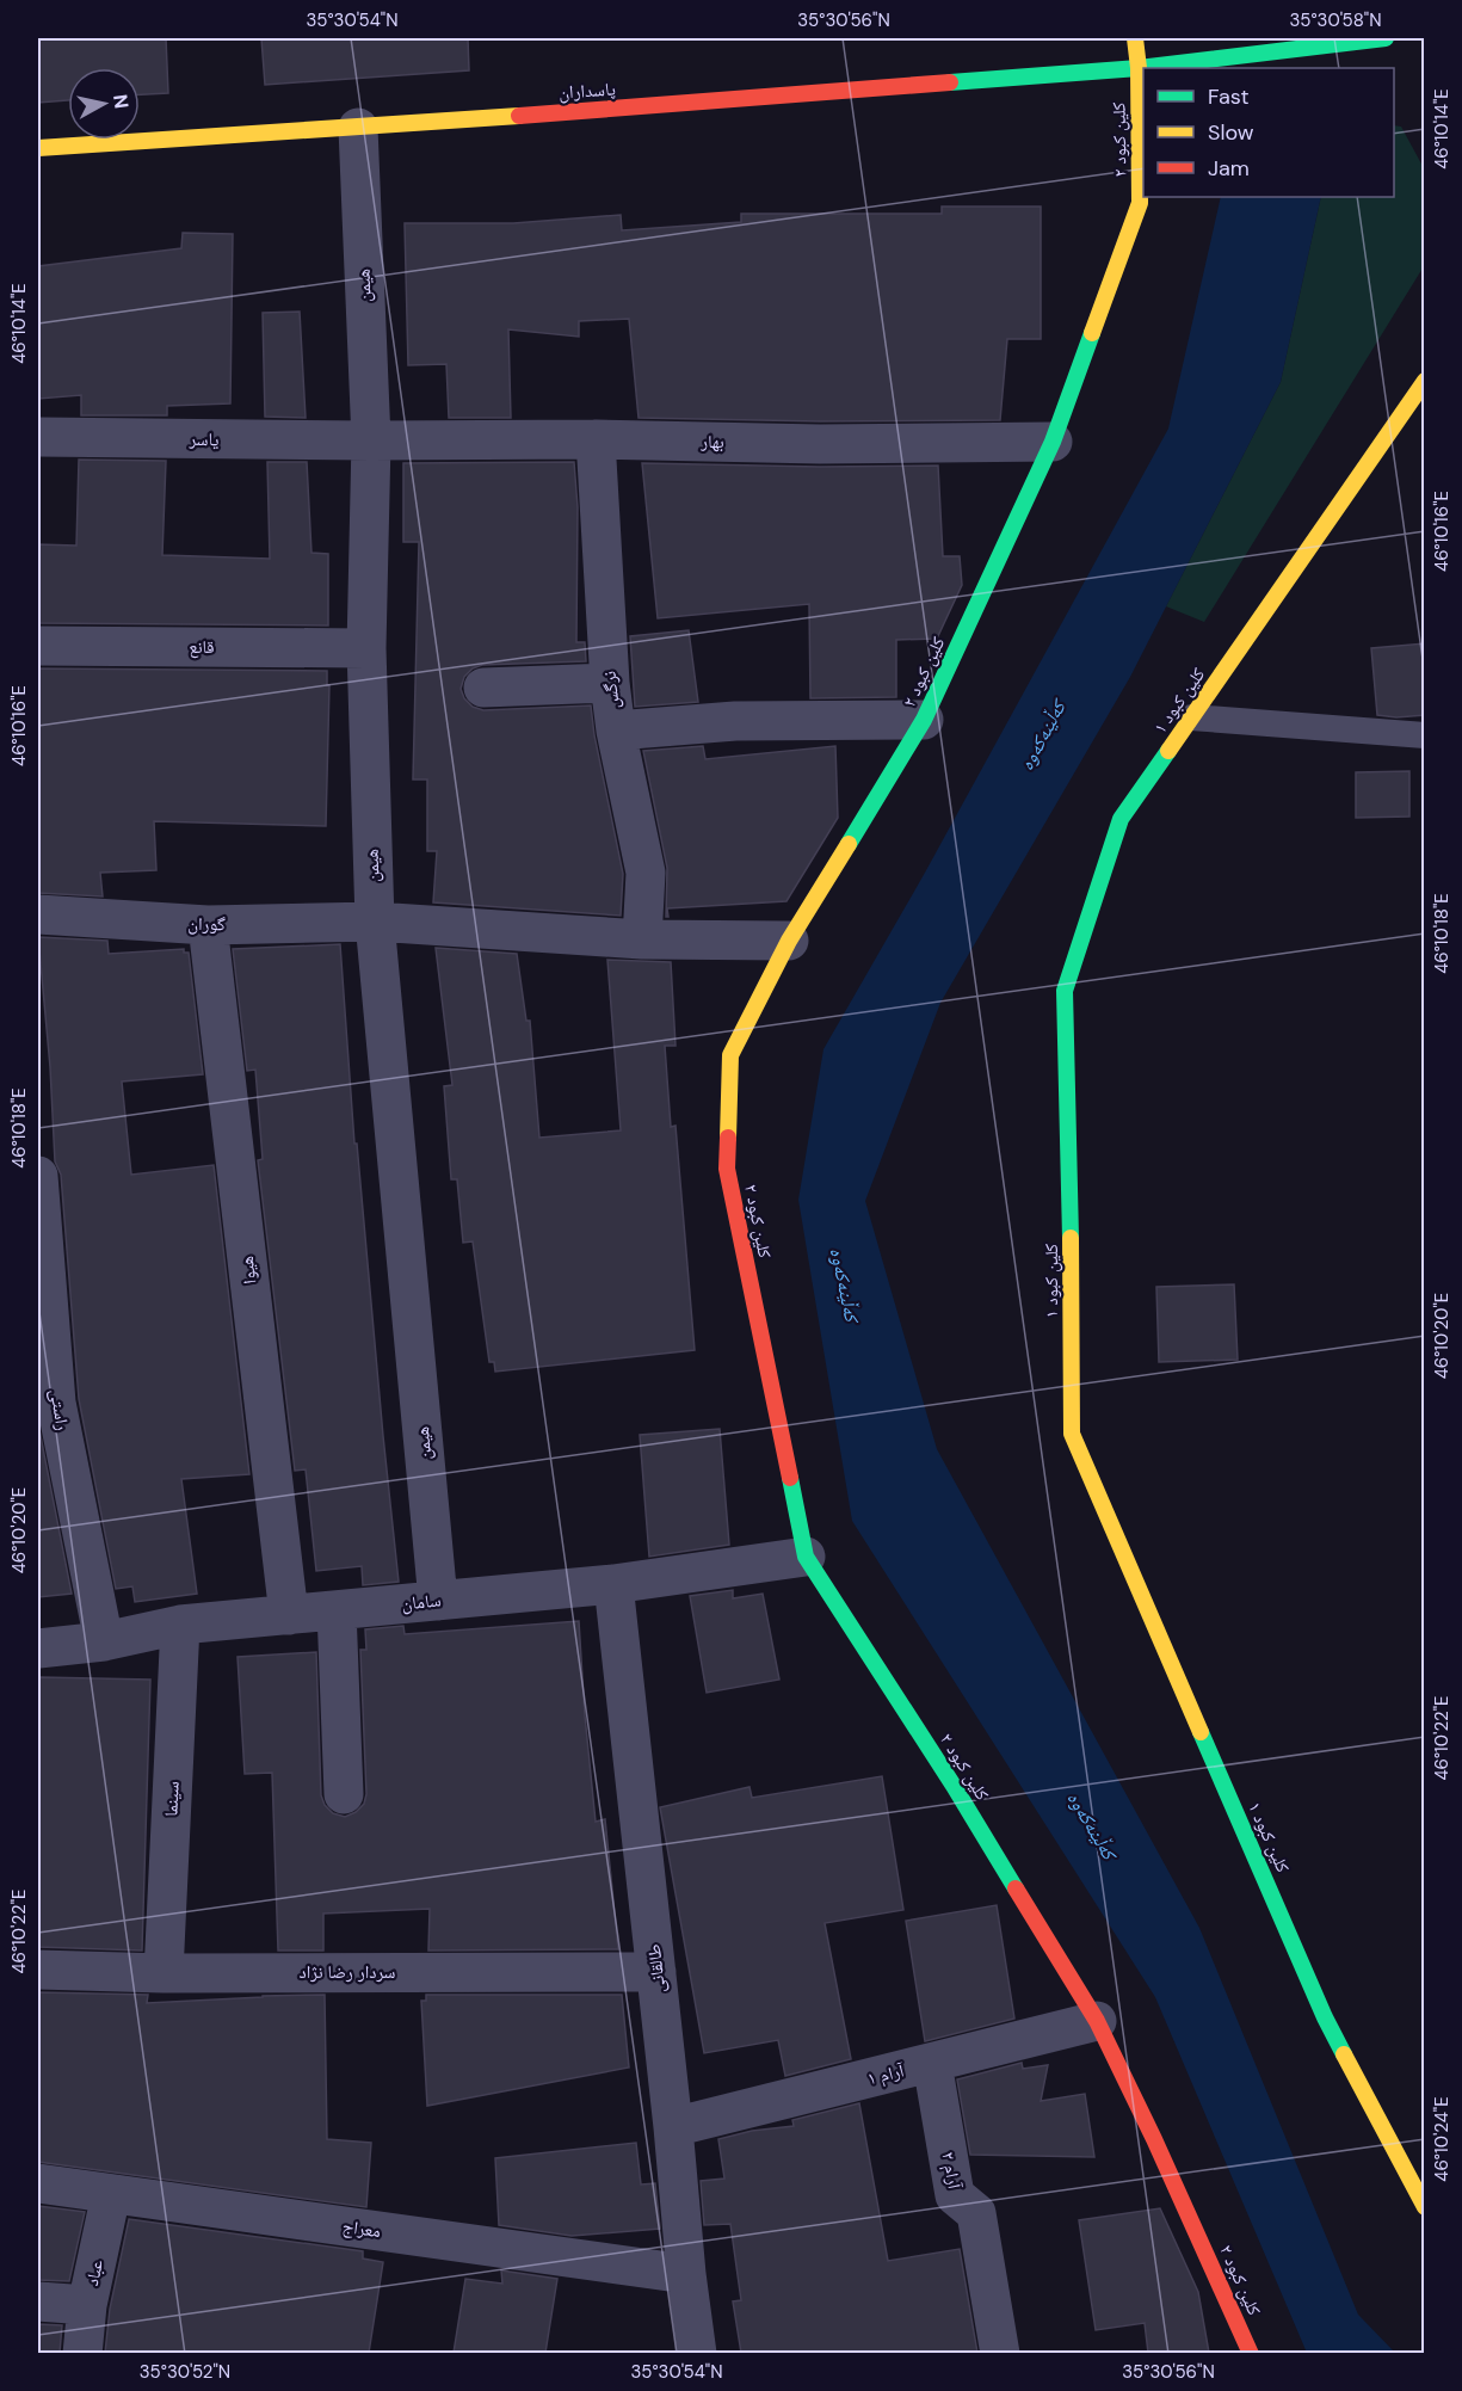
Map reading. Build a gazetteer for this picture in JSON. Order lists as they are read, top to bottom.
{
  "streets": {
    "street": [
      "پاسداران",
      "کلین کبود ۲",
      "هیمن",
      "یاسر",
      "بهار",
      "قانع",
      "نرگس",
      "کلین کبود ۱",
      "گوران",
      "هیوا",
      "راستی",
      "سامان",
      "سینما",
      "طالقانی",
      "سردار رضا نژاد",
      "آرام ۱",
      "آرام ۲",
      "معراج",
      "عباد"
    ]
  },
  "crossings": [
    ["پاسداران", "کلین کبود ۲"],
    ["پاسداران", "هیمن"],
    ["کلین کبود ۲", "بهار"],
    ["کلین کبود ۲", "گوران"],
    ["کلین کبود ۲", "سامان"],
    ["کلین کبود ۲", "آرام ۱"],
    ["هیمن", "یاسر"],
    ["هیمن", "بهار"],
    ["هیمن", "قانع"],
    ["هیمن", "گوران"],
    ["هیمن", "سامان"],
    ["یاسر", "بهار"],
    ["بهار", "نرگس"],
    ["نرگس", "گوران"],
    ["گوران", "هیوا"],
    ["هیوا", "سامان"],
    ["راستی", "سامان"],
    ["سامان", "سینما"],
    ["سامان", "طالقانی"],
    ["سینما", "سردار رضا نژاد"],
    ["طالقانی", "سردار رضا نژاد"],
    ["طالقانی", "آرام ۱"],
    ["طالقانی", "معراج"],
    ["آرام ۱", "آرام ۲"],
    ["معراج", "عباد"]
  ],
  "water": ["کەڵینەکەوە"],
  "legend": ["Fast", "Slow", "Jam"],
  "north": "right",
  "coordinates": [
    "35°30'54\"N",
    "35°30'56\"N",
    "35°30'58\"N",
    "46°10'14\"E",
    "46°10'16\"E",
    "46°10'18\"E",
    "46°10'20\"E",
    "46°10'22\"E",
    "46°10'24\"E",
    "35°30'52\"N"
  ]
}
